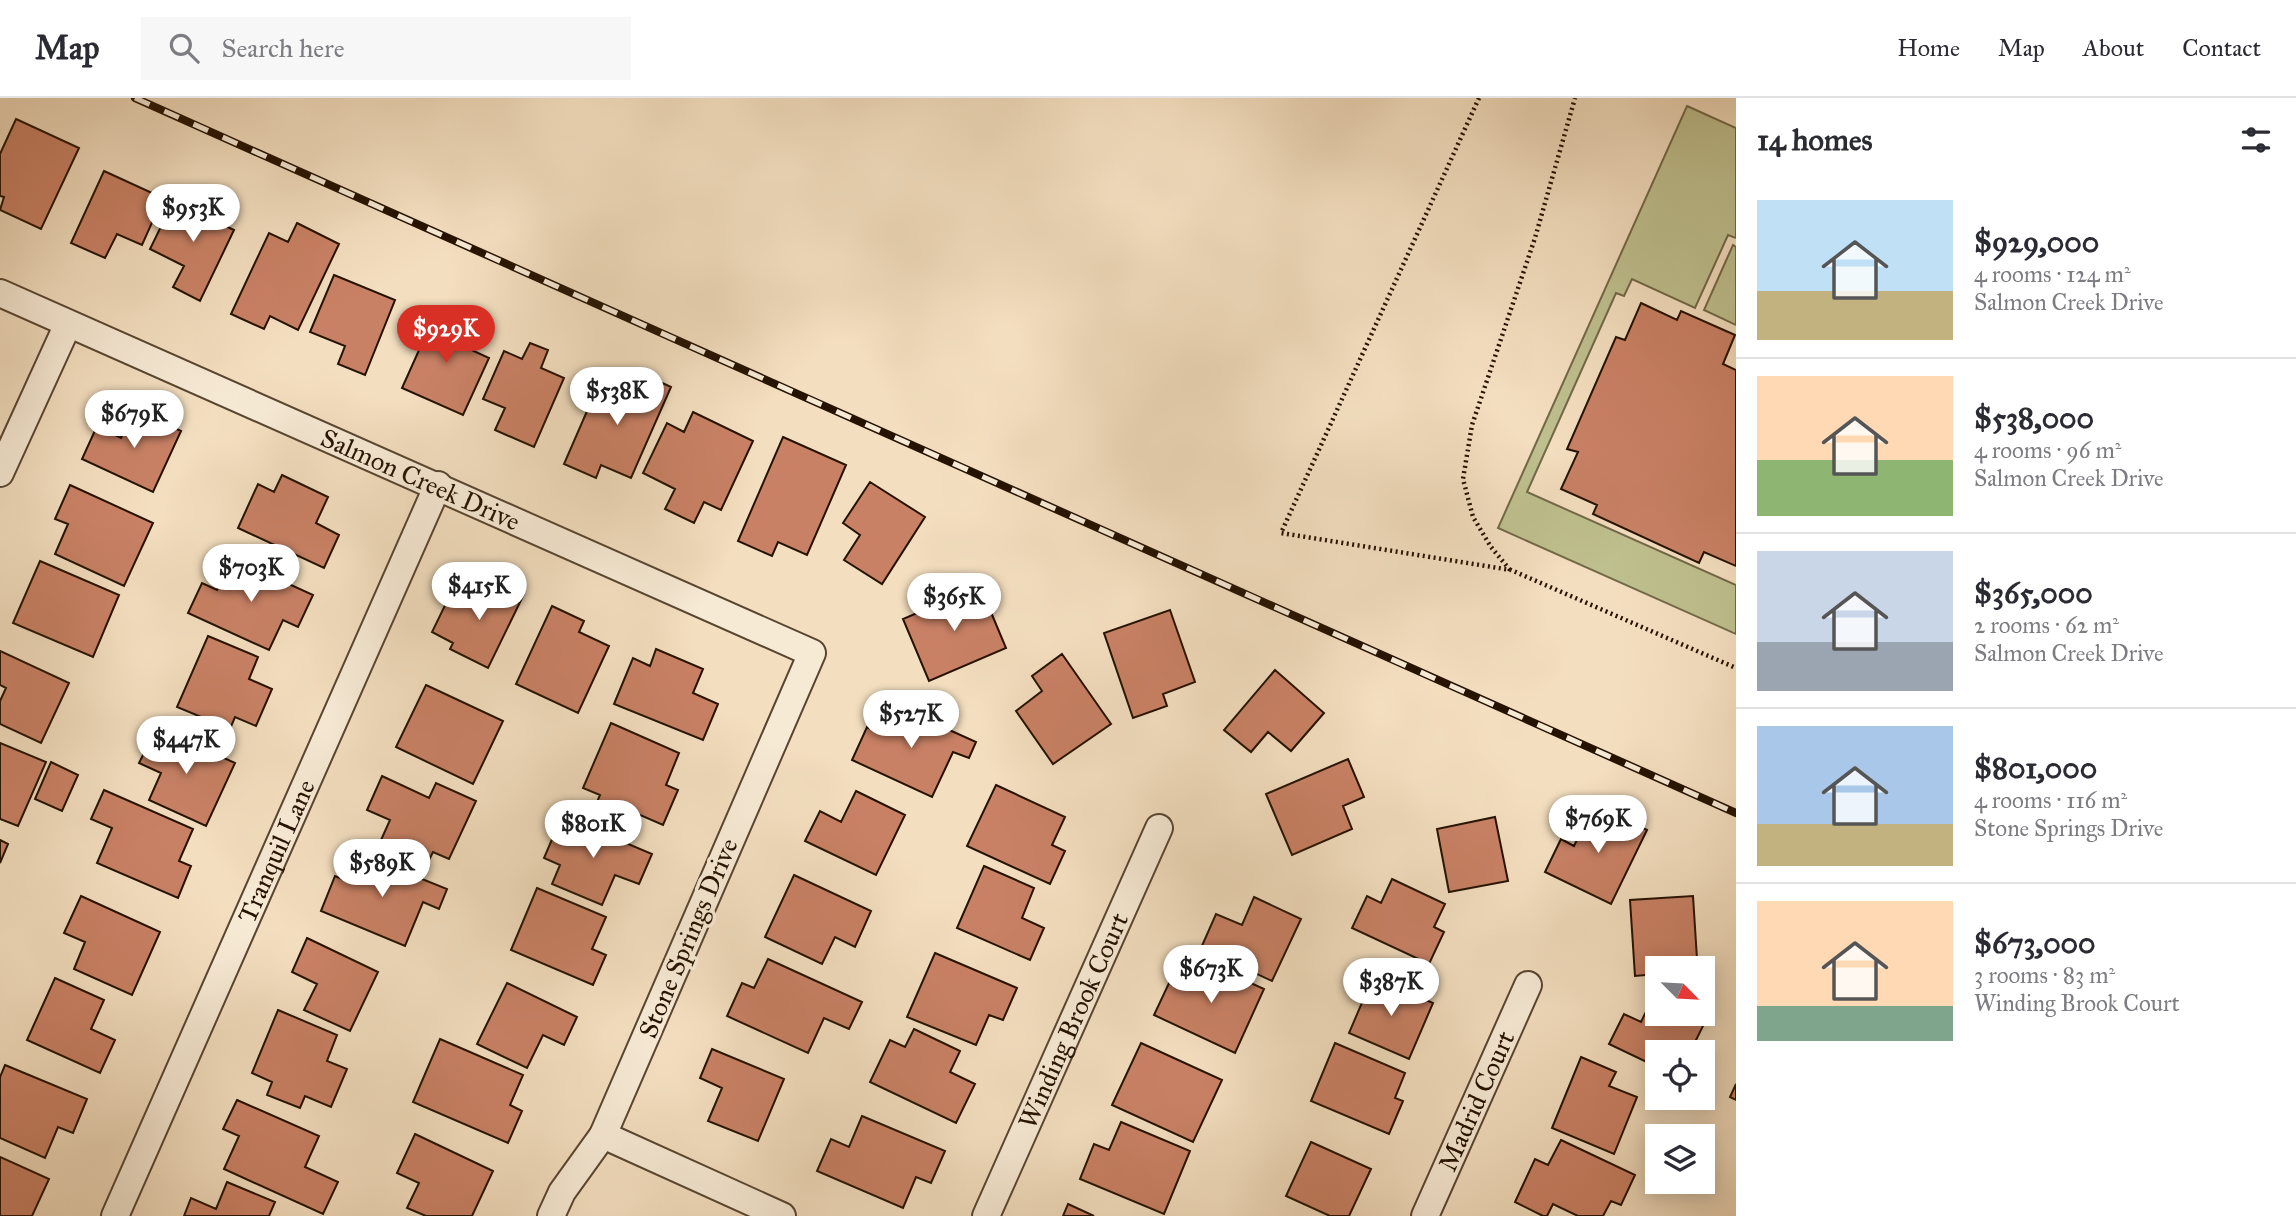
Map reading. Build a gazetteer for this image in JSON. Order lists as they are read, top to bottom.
{
  "streets": {
    "street": [
      "Salmon Creek Drive",
      "Tranquil Lane",
      "Stone Springs Drive",
      "Winding Brook Court",
      "Madrid Court"
    ]
  },
  "crossings": [
    ["Salmon Creek Drive", "Tranquil Lane"],
    ["Salmon Creek Drive", "Stone Springs Drive"]
  ],
  "north": "bottom right",
  "page": {
    "header": "Map",
    "search": "Search here",
    "nav": [
      "Home",
      "Map",
      "About",
      "Contact"
    ],
    "heading": "14 homes",
    "list": [
      {
        "name": "$929,000",
        "note": "4 rooms · 124 m² · Salmon Creek Drive"
      },
      {
        "name": "$538,000",
        "note": "4 rooms · 96 m² · Salmon Creek Drive"
      },
      {
        "name": "$365,000",
        "note": "2 rooms · 62 m² · Salmon Creek Drive"
      },
      {
        "name": "$801,000",
        "note": "4 rooms · 116 m² · Stone Springs Drive"
      },
      {
        "name": "$673,000",
        "note": "3 rooms · 83 m² · Winding Brook Court"
      }
    ],
    "price": [
      "$953K",
      "$929K",
      "$538K",
      "$679K",
      "$703K",
      "$415K",
      "$365K",
      "$527K",
      "$447K",
      "$769K",
      "$801K",
      "$589K",
      "$673K",
      "$387K"
    ]
  }
}
